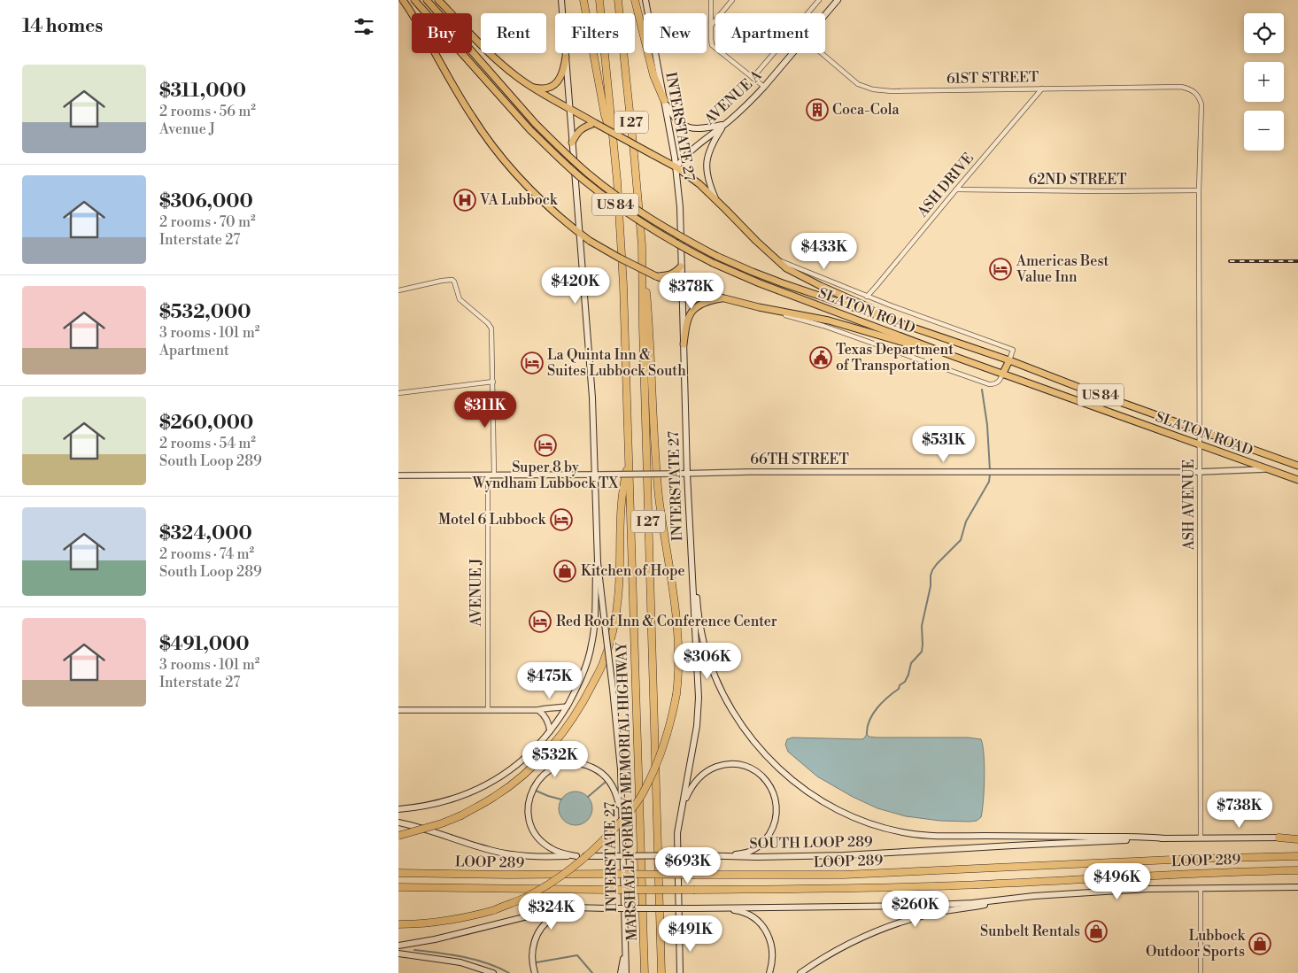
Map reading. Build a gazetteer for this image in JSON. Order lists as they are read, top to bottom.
{
  "streets": {
    "highway": [
      "I 27",
      "US 84",
      "SLATON ROAD",
      "MARSHALL FORMBY MEMORIAL HIGHWAY",
      "LOOP 289"
    ],
    "main road": ["AVENUE A", "INTERSTATE 27", "SOUTH LOOP 289"],
    "street": [
      "61ST STREET",
      "62ND STREET",
      "ASH DRIVE",
      "66TH STREET",
      "ASH AVENUE",
      "AVENUE J"
    ]
  },
  "crossings": [
    ["61ST STREET", "ASH DRIVE"],
    ["61ST STREET", "ASH AVENUE"],
    ["AVENUE A", "INTERSTATE 27"],
    ["INTERSTATE 27", "66TH STREET"],
    ["62ND STREET", "ASH DRIVE"],
    ["62ND STREET", "ASH AVENUE"],
    ["ASH DRIVE", "SLATON ROAD"],
    ["SLATON ROAD", "66TH STREET"],
    ["SLATON ROAD", "ASH AVENUE"],
    ["66TH STREET", "ASH AVENUE"],
    ["66TH STREET", "AVENUE J"],
    ["ASH AVENUE", "SOUTH LOOP 289"]
  ],
  "places": {
    "building": ["Coca-Cola"],
    "hospital": ["VA Lubbock"],
    "hotel": [
      "Americas Best Value Inn",
      "La Quinta Inn & Suites Lubbock South",
      "Super 8 by Wyndham Lubbock TX",
      "Motel 6 Lubbock",
      "Red Roof Inn & Conference Center"
    ],
    "public building": ["Texas Department of Transportation"],
    "shop": ["Kitchen of Hope", "Sunbelt Rentals", "Lubbock Outdoor Sports"]
  },
  "page": {
    "heading": "14 homes",
    "map_buttons": ["+", "−"],
    "chip": [
      "Buy",
      "Rent",
      "Filters",
      "New",
      "Apartment"
    ],
    "list": [
      {
        "name": "$311,000",
        "note": "2 rooms · 56 m² · Avenue J"
      },
      {
        "name": "$306,000",
        "note": "2 rooms · 70 m² · Interstate 27"
      },
      {
        "name": "$532,000",
        "note": "3 rooms · 101 m² · Apartment"
      },
      {
        "name": "$260,000",
        "note": "2 rooms · 54 m² · South Loop 289"
      },
      {
        "name": "$324,000",
        "note": "2 rooms · 74 m² · South Loop 289"
      },
      {
        "name": "$491,000",
        "note": "3 rooms · 101 m² · Interstate 27"
      }
    ],
    "price": [
      "$433K",
      "$420K",
      "$378K",
      "$311K",
      "$531K",
      "$306K",
      "$475K",
      "$532K",
      "$738K",
      "$693K",
      "$496K",
      "$260K",
      "$324K",
      "$491K"
    ]
  }
}
